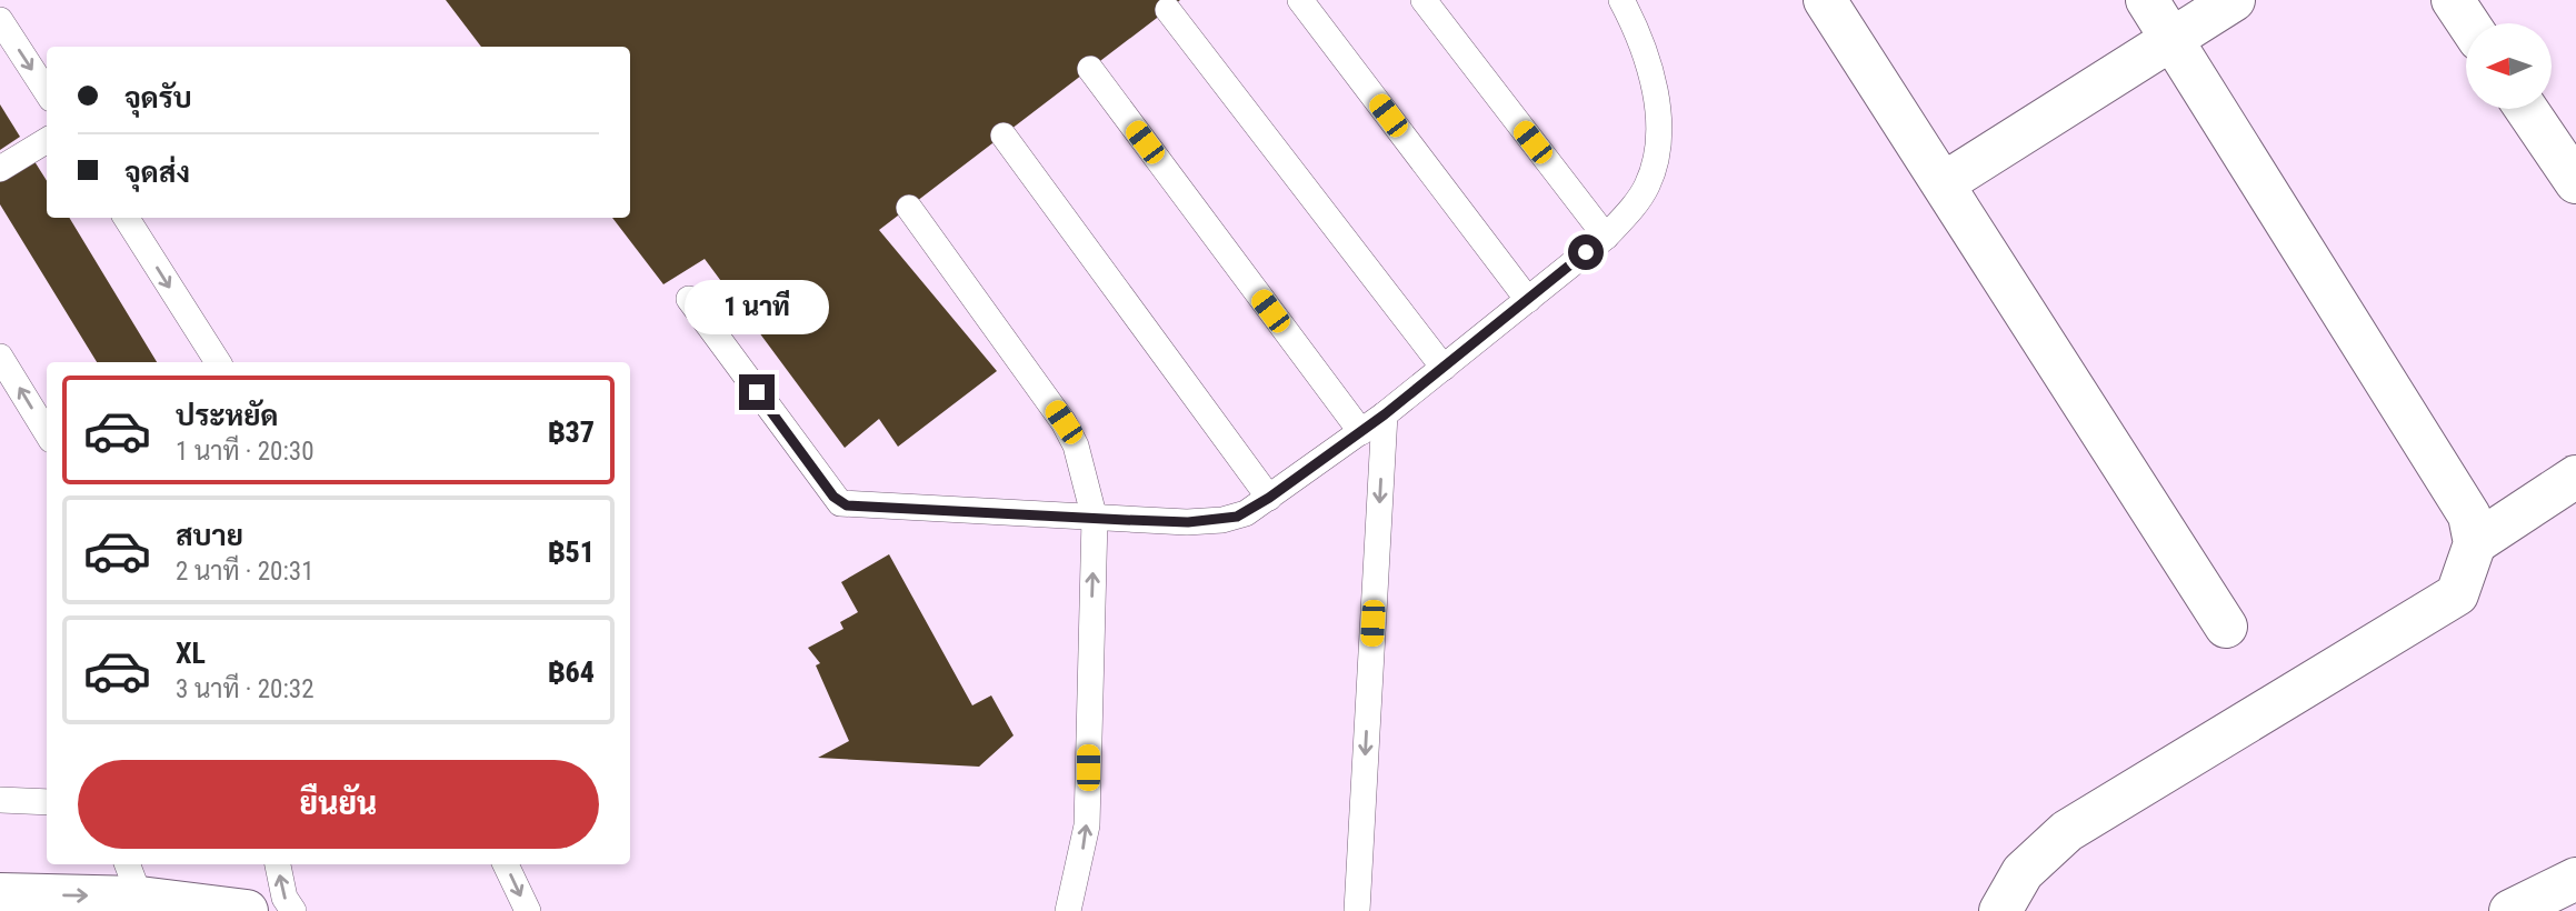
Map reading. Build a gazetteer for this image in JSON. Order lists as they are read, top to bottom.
{
  "north": "left",
  "page": {
    "banner": ["จุดรับ", "จุดส่ง"],
    "bubble": "1 นาที",
    "list": [
      {
        "name": "ประหยัด",
        "note": "1 นาที · 20:30",
        "value": "฿37"
      },
      {
        "name": "สบาย",
        "note": "2 นาที · 20:31",
        "value": "฿51"
      },
      {
        "name": "XL",
        "note": "3 นาที · 20:32",
        "value": "฿64"
      }
    ],
    "buttons": "ยืนยัน"
  }
}
